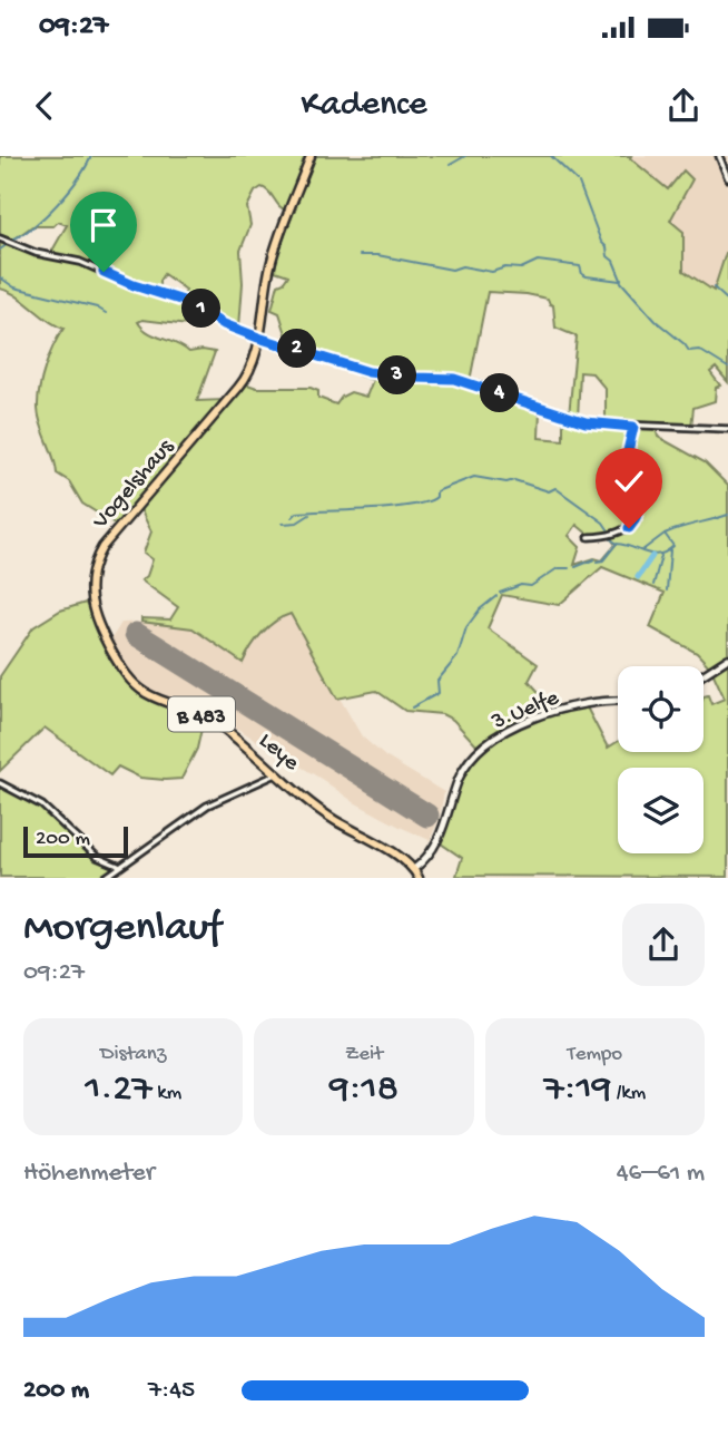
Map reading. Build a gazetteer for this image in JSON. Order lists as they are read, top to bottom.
{
  "streets": {
    "main road": ["Vogelshaus", "B 483", "Leye"],
    "street": ["3.Uelfe"]
  },
  "crossings": [
    ["Vogelshaus", "B 483"],
    ["Vogelshaus", "Leye"],
    ["3.Uelfe", "B 483"],
    ["3.Uelfe", "Leye"],
    ["B 483", "Leye"]
  ],
  "scale_bar": "200 m",
  "page": {
    "status": "09:27",
    "header": "Kadence",
    "pins": [
      "1",
      "2",
      "3",
      "4"
    ],
    "scale": "200 m",
    "heading": ["Morgenlauf", "09:27"],
    "stats": [
      ["Distanz", "1.27 km"],
      ["Zeit", "9:18"],
      ["Tempo", "7:19 /km"]
    ],
    "chart": ["Höhenmeter", "46–61 m"],
    "list": [
      {
        "name": "200 m",
        "note": "7:45"
      }
    ]
  }
}
